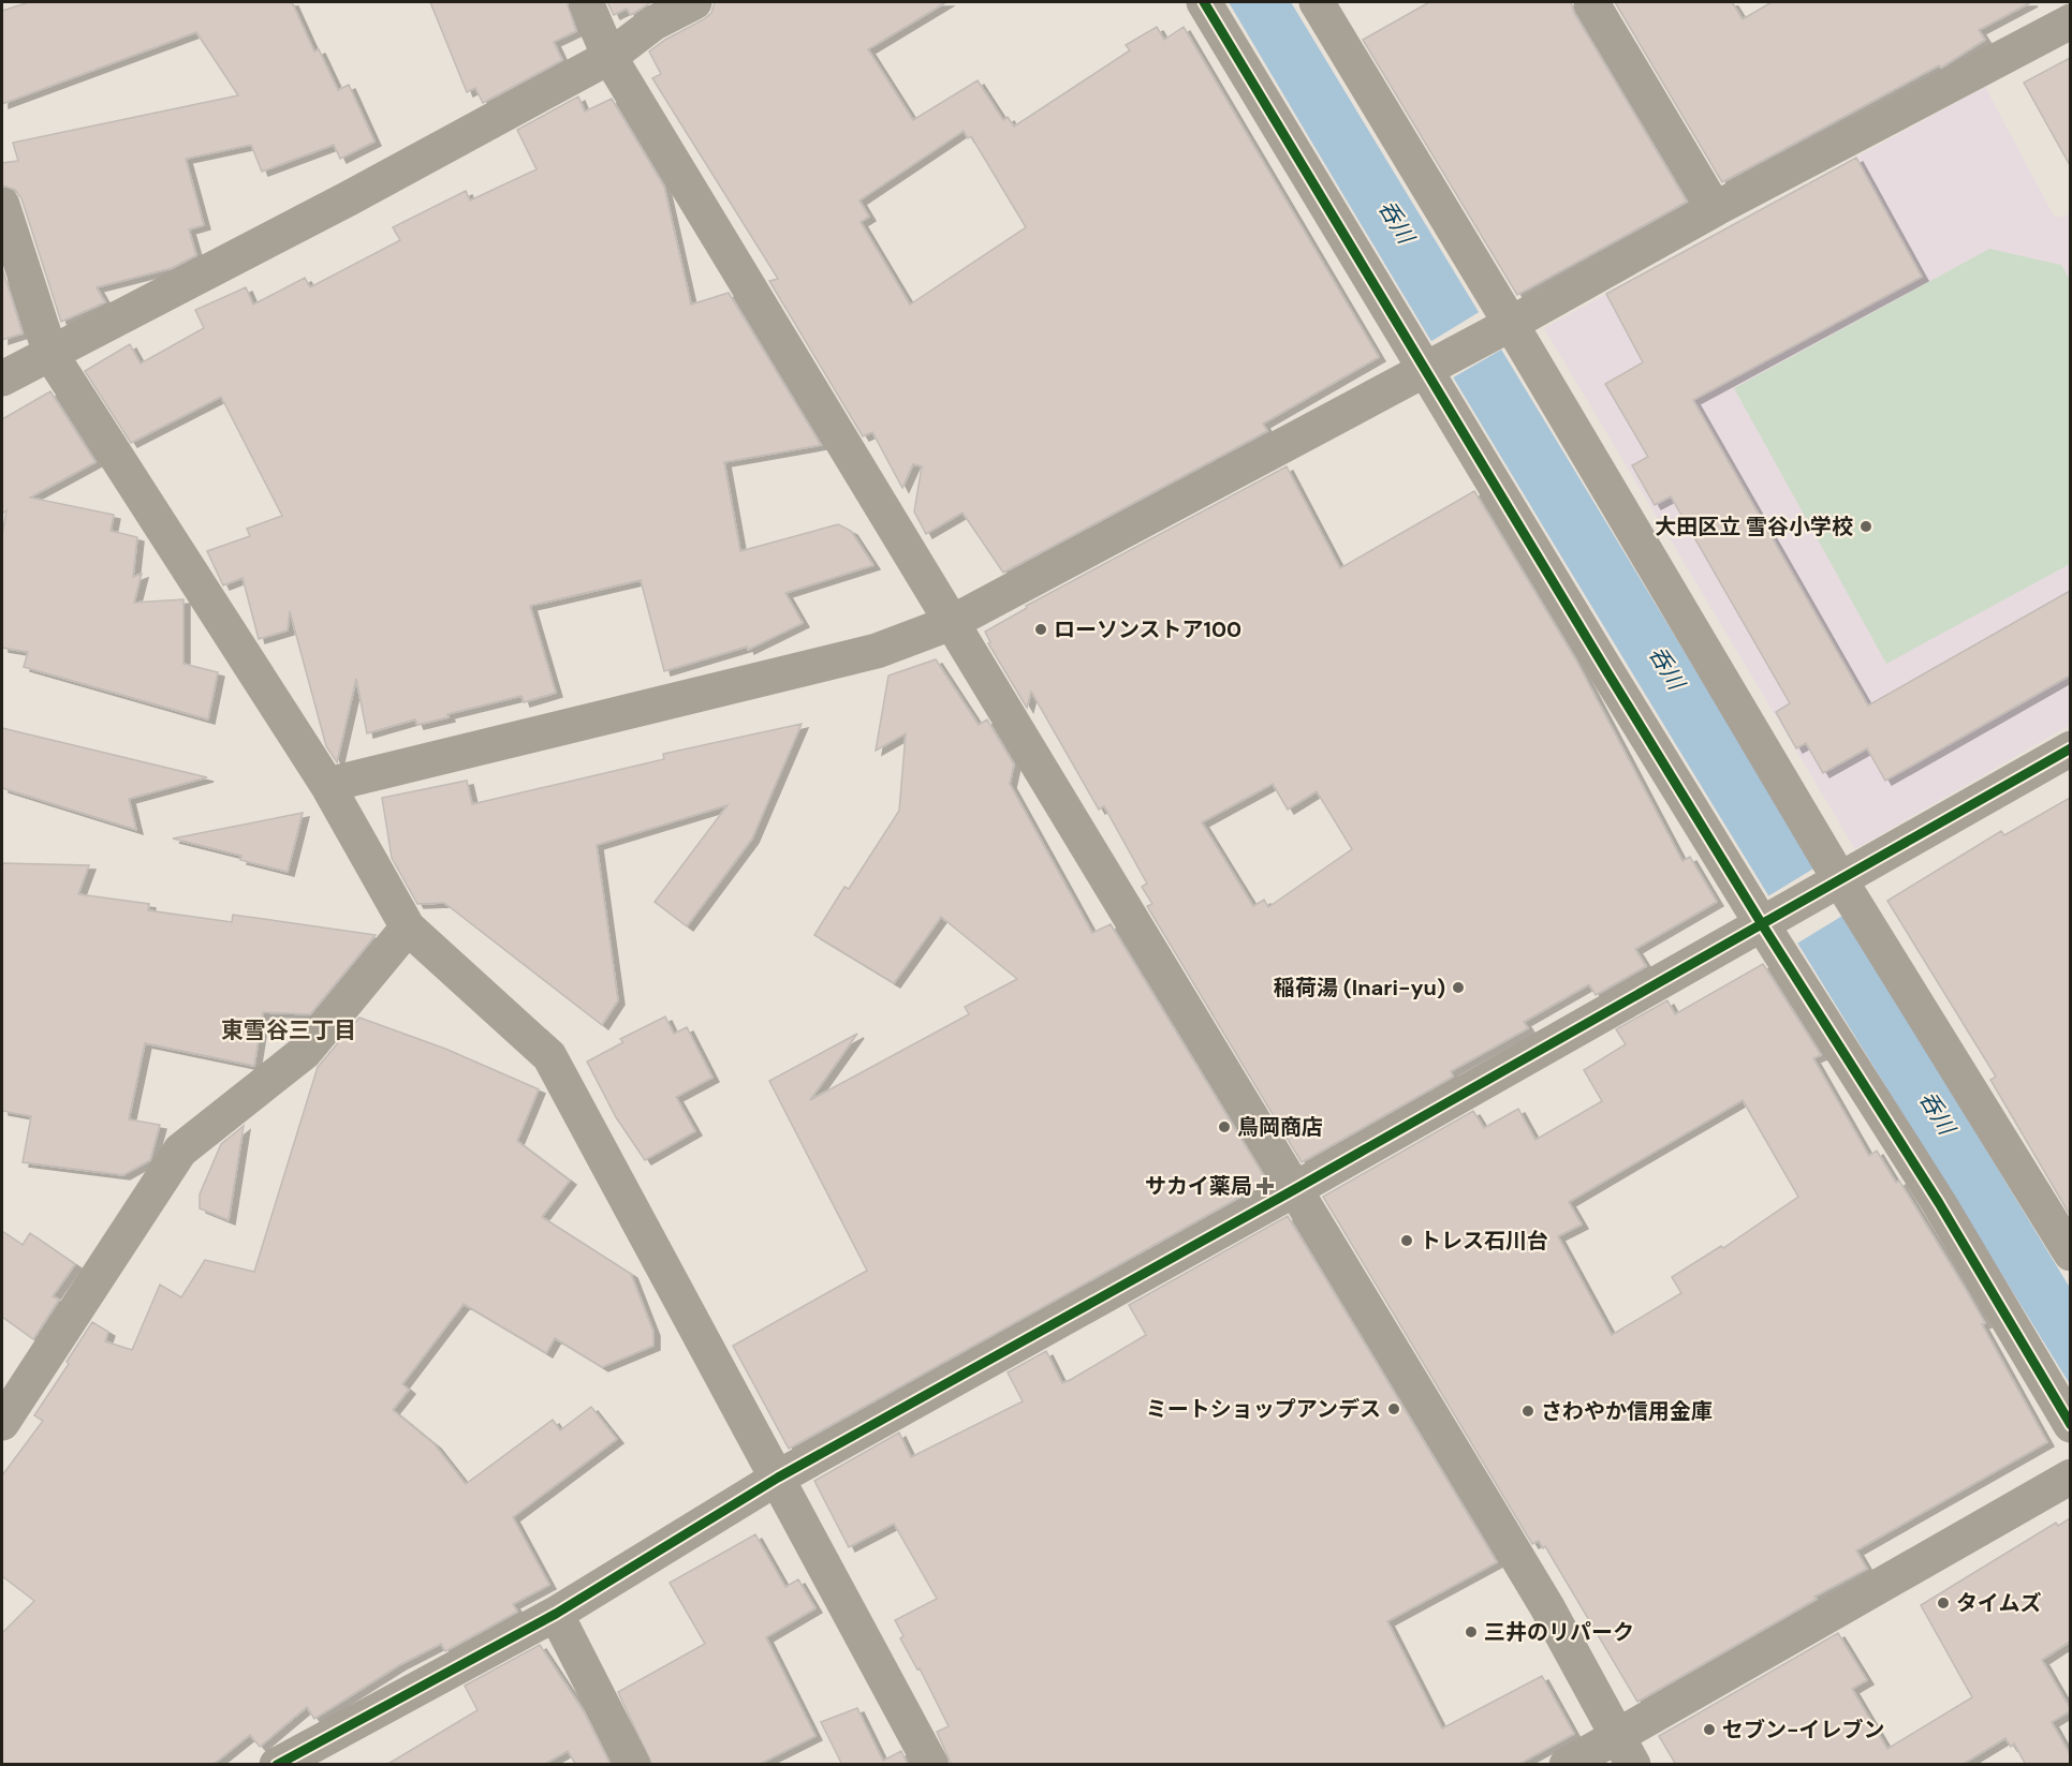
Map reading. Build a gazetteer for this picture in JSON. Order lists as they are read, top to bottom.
{
  "districts": ["東雪谷三丁目"],
  "water": ["呑川"],
  "places": {
    "other": [
      "大田区立 雪谷小学校",
      "ローソンストア100",
      "稲荷湯 (Inari-yu)",
      "鳥岡商店",
      "トレス石川台",
      "ミートショップアンデス",
      "さわやか信用金庫",
      "タイムズ",
      "三井のリパーク",
      "セブン-イレブン"
    ],
    "health": ["サカイ薬局"]
  }
}
